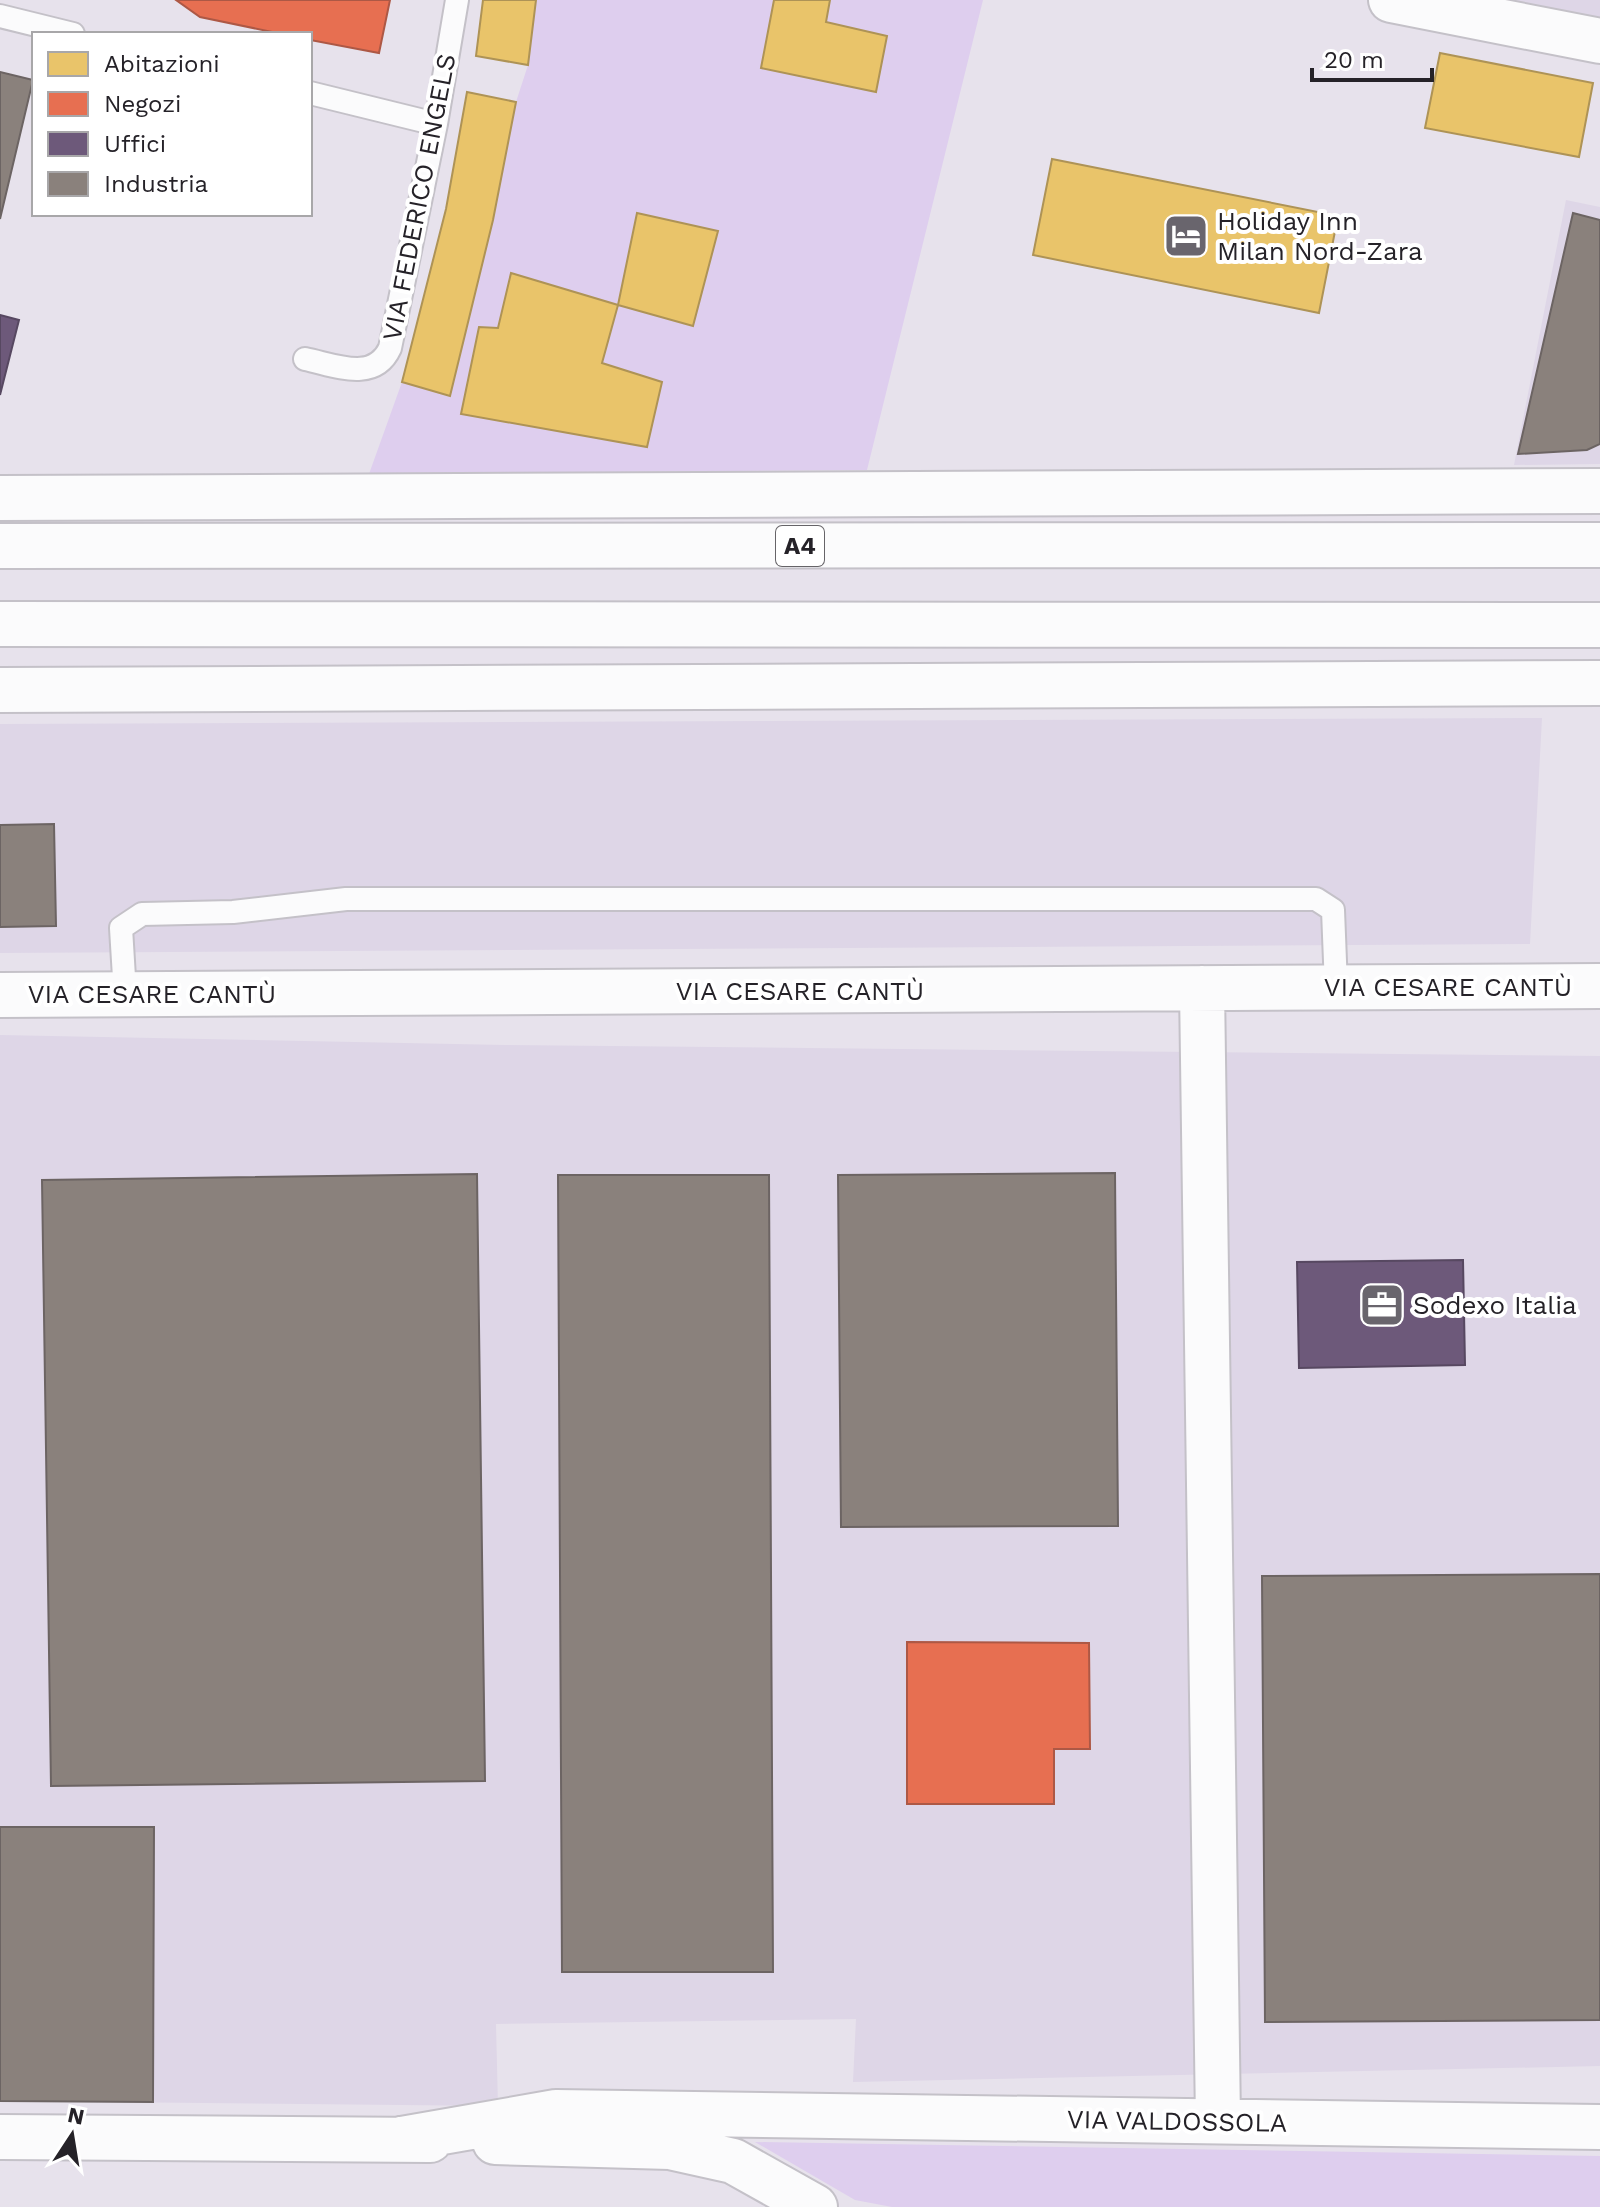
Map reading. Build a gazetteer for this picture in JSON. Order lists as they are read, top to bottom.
{
  "streets": {
    "main road": ["A4", "VIA CESARE CANTÙ", "VIA VALDOSSOLA"],
    "lane": ["VIA FEDERICO ENGELS"]
  },
  "places": {
    "hotel": ["Holiday Inn Milan Nord-Zara"],
    "office": ["Sodexo Italia"]
  },
  "legend": [
    "Abitazioni",
    "Negozi",
    "Uffici",
    "Industria"
  ],
  "scale_bar": "20 m",
  "north": "top"
}
